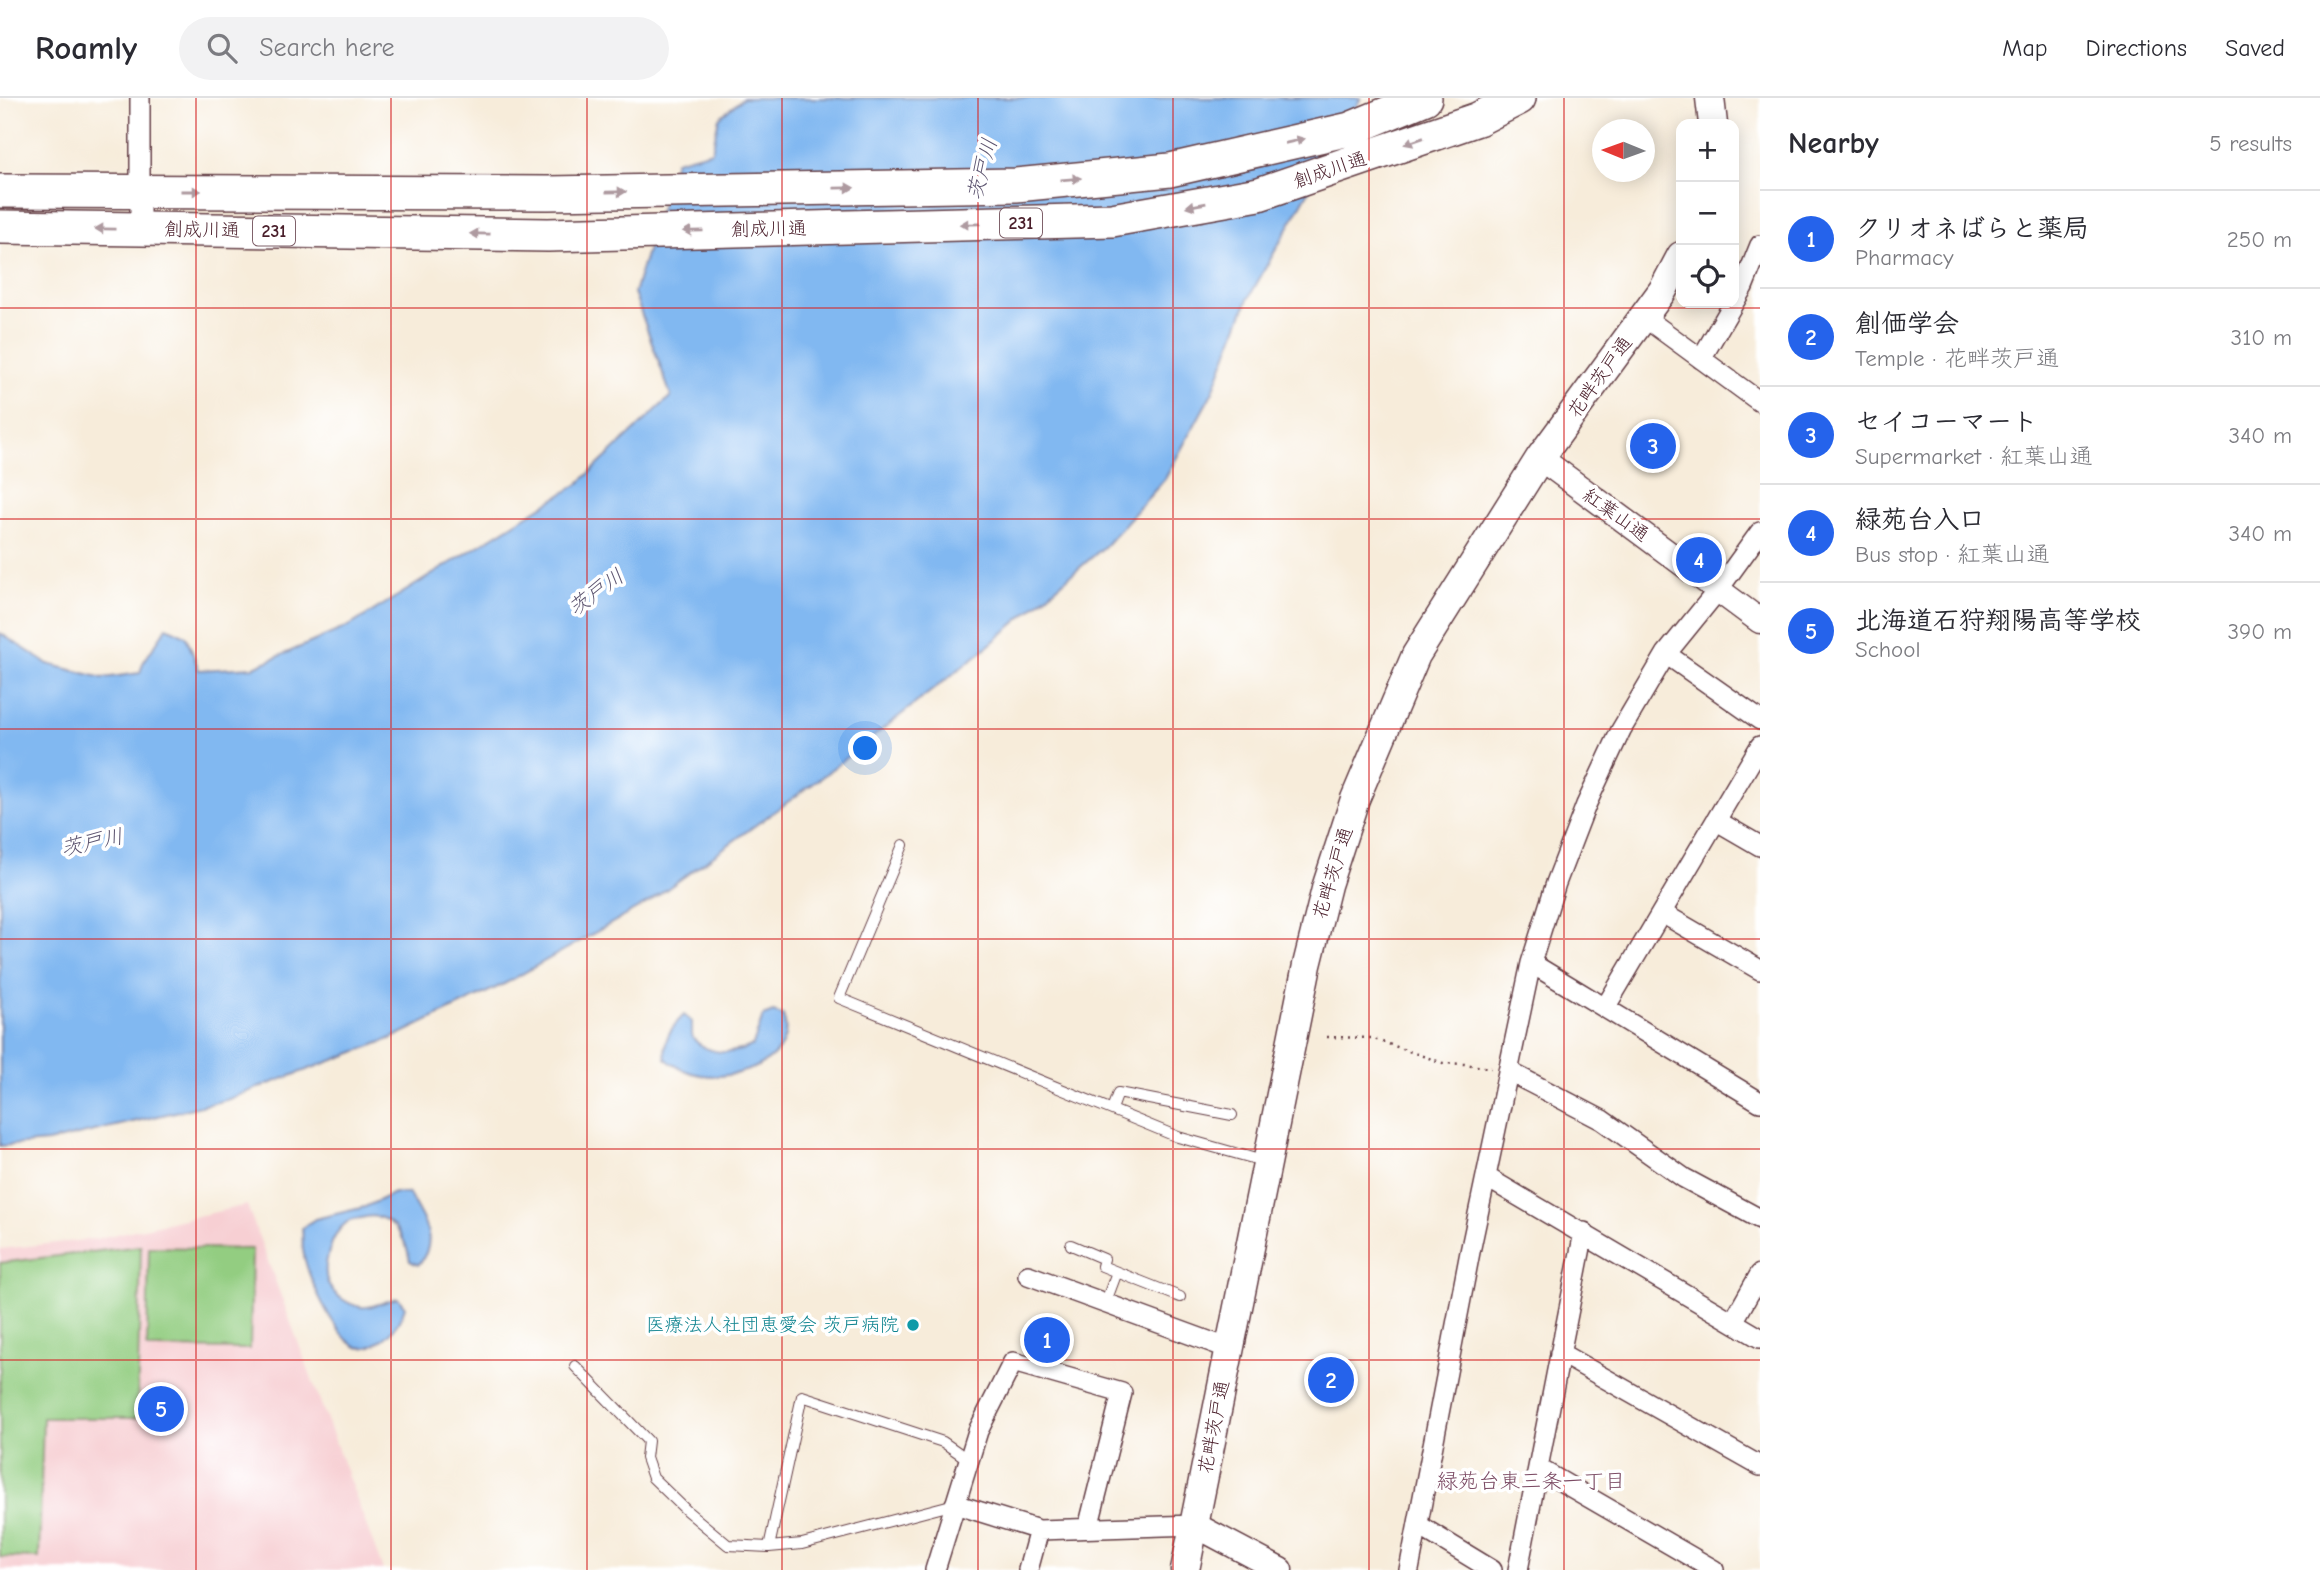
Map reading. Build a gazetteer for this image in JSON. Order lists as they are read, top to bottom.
{
  "streets": {
    "highway": ["創成川通", "231"],
    "main road": ["花畔茨戸通"],
    "street": ["紅葉山通"]
  },
  "crossings": [
    ["花畔茨戸通", "紅葉山通"]
  ],
  "districts": ["緑苑台東三条一丁目"],
  "water": ["茨戸川"],
  "places": ["医療法人社団恵愛会 茨戸病院"],
  "north": "left",
  "page": {
    "header": "Roamly",
    "search": "Search here",
    "nav": ["Map", "Directions", "Saved"],
    "heading": ["Nearby", "5 results"],
    "map_buttons": ["+", "−"],
    "list": [
      {
        "mark": "1",
        "name": "クリオネばらと薬局",
        "note": "Pharmacy",
        "value": "250 m"
      },
      {
        "mark": "2",
        "name": "創価学会",
        "note": "Temple · 花畔茨戸通",
        "value": "310 m"
      },
      {
        "mark": "3",
        "name": "セイコーマート",
        "note": "Supermarket · 紅葉山通",
        "value": "340 m"
      },
      {
        "mark": "4",
        "name": "緑苑台入口",
        "note": "Bus stop · 紅葉山通",
        "value": "340 m"
      },
      {
        "mark": "5",
        "name": "北海道石狩翔陽高等学校",
        "note": "School",
        "value": "390 m"
      }
    ],
    "pins": [
      "3",
      "4",
      "1",
      "2",
      "5"
    ]
  }
}
